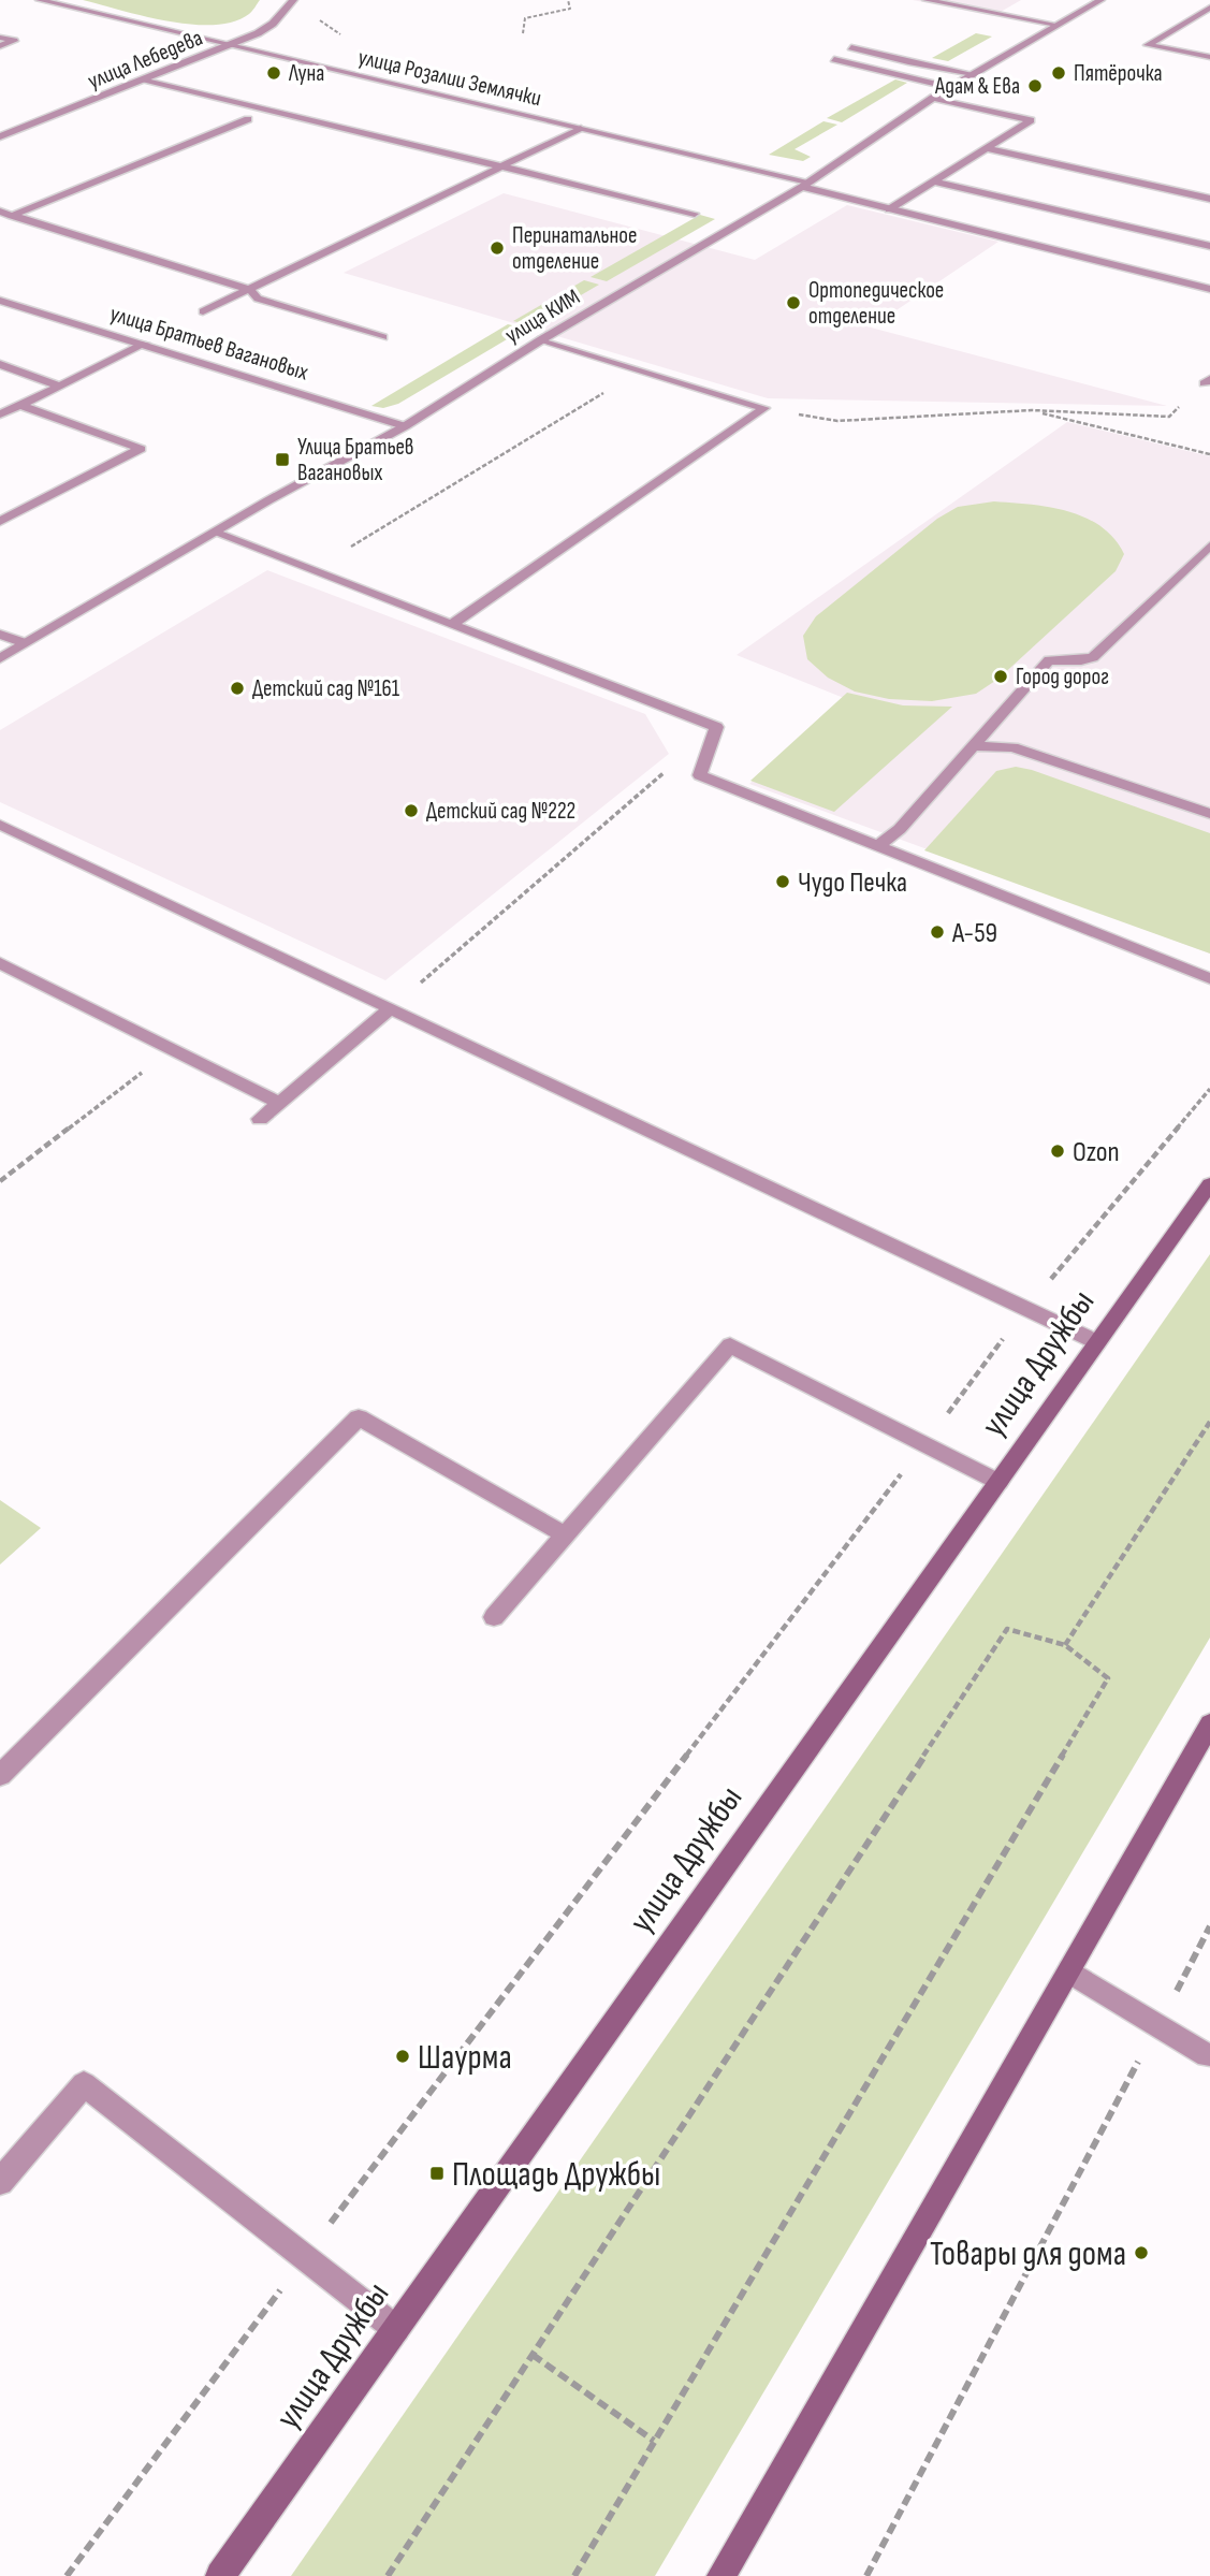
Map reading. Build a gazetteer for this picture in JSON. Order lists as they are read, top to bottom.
{
  "streets": {
    "main road": ["улица Дружбы"],
    "street": [
      "улица Лебедева",
      "улица Розалии Землячки",
      "улица КИМ",
      "улица Братьев Вагановых"
    ]
  },
  "crossings": [
    ["улица Лебедева", "улица Розалии Землячки"],
    ["улица Розалии Землячки", "улица КИМ"],
    ["улица КИМ", "улица Братьев Вагановых"]
  ],
  "places": {
    "other": [
      "Луна",
      "Пятёрочка",
      "Адам & Ева",
      "Перинатальное отделение",
      "Ортопедическое отделение",
      "Город дорог",
      "Детский сад №161",
      "Детский сад №222",
      "Чудо Печка",
      "А-59",
      "Ozon",
      "Шаурма",
      "Товары для дома"
    ],
    "transit": ["Улица Братьев Вагановых", "Площадь Дружбы"]
  }
}
